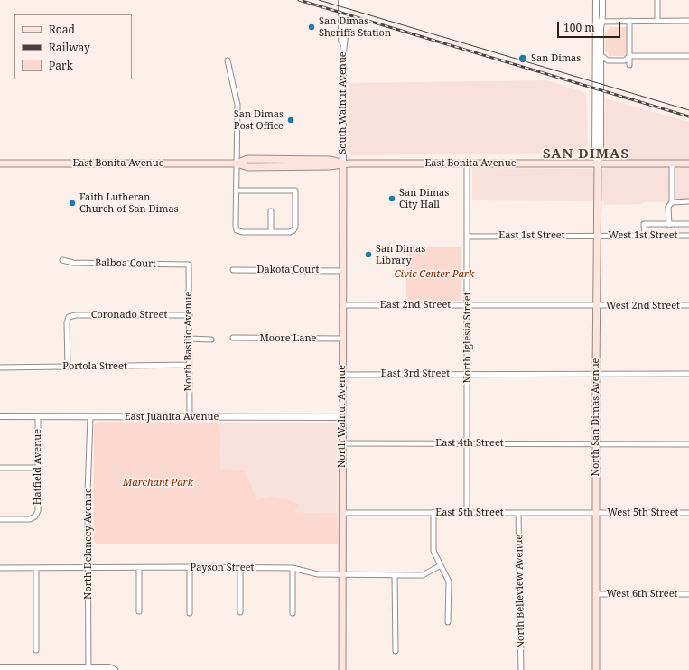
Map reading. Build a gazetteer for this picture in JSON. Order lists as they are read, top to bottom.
{
  "streets": {
    "main road": ["East Bonita Avenue", "North Walnut Avenue", "North San Dimas Avenue"],
    "street": [
      "South Walnut Avenue",
      "East 1st Street",
      "West 1st Street",
      "Balboa Court",
      "Dakota Court",
      "East 2nd Street",
      "West 2nd Street",
      "Coronado Street",
      "North Iglesia Street",
      "Moore Lane",
      "North Basilio Avenue",
      "Portola Street",
      "East 3rd Street",
      "East Juanita Avenue",
      "East 4th Street",
      "Hatfield Avenue",
      "East 5th Street",
      "West 5th Street",
      "North Delancey Avenue",
      "Payson Street",
      "North Belleview Avenue",
      "West 6th Street"
    ]
  },
  "crossings": [
    ["South Walnut Avenue", "East Bonita Avenue"],
    ["South Walnut Avenue", "North Walnut Avenue"],
    ["East Bonita Avenue", "North Iglesia Street"],
    ["East Bonita Avenue", "North Walnut Avenue"],
    ["East Bonita Avenue", "North San Dimas Avenue"],
    ["East 1st Street", "West 1st Street"],
    ["East 1st Street", "North Iglesia Street"],
    ["East 1st Street", "North San Dimas Avenue"],
    ["West 1st Street", "North San Dimas Avenue"],
    ["Balboa Court", "North Basilio Avenue"],
    ["Dakota Court", "North Walnut Avenue"],
    ["East 2nd Street", "West 2nd Street"],
    ["East 2nd Street", "North Iglesia Street"],
    ["East 2nd Street", "North Walnut Avenue"],
    ["East 2nd Street", "North San Dimas Avenue"],
    ["West 2nd Street", "North San Dimas Avenue"],
    ["Coronado Street", "North Basilio Avenue"],
    ["Coronado Street", "Portola Street"],
    ["North Iglesia Street", "East 3rd Street"],
    ["North Iglesia Street", "East 4th Street"],
    ["North Iglesia Street", "East 5th Street"],
    ["Moore Lane", "North Walnut Avenue"],
    ["North Basilio Avenue", "Portola Street"],
    ["North Basilio Avenue", "East Juanita Avenue"],
    ["East 3rd Street", "North Walnut Avenue"],
    ["East 3rd Street", "North San Dimas Avenue"],
    ["North Walnut Avenue", "East Juanita Avenue"],
    ["North Walnut Avenue", "East 4th Street"],
    ["North Walnut Avenue", "East 5th Street"],
    ["North Walnut Avenue", "Payson Street"],
    ["East Juanita Avenue", "Hatfield Avenue"],
    ["East Juanita Avenue", "North Delancey Avenue"],
    ["North San Dimas Avenue", "East 4th Street"],
    ["North San Dimas Avenue", "East 5th Street"],
    ["North San Dimas Avenue", "West 5th Street"],
    ["North San Dimas Avenue", "West 6th Street"],
    ["East 5th Street", "West 5th Street"],
    ["East 5th Street", "North Belleview Avenue"],
    ["North Delancey Avenue", "Payson Street"]
  ],
  "districts": ["SAN DIMAS"],
  "parks": ["Civic Center Park", "Marchant Park"],
  "places": [
    "San Dimas Sheriffs Station",
    "San Dimas",
    "San Dimas Post Office",
    "San Dimas City Hall",
    "Faith Lutheran Church of San Dimas",
    "San Dimas Library"
  ],
  "legend": ["Road", "Railway", "Park"],
  "scale_bar": "100 m"
}
